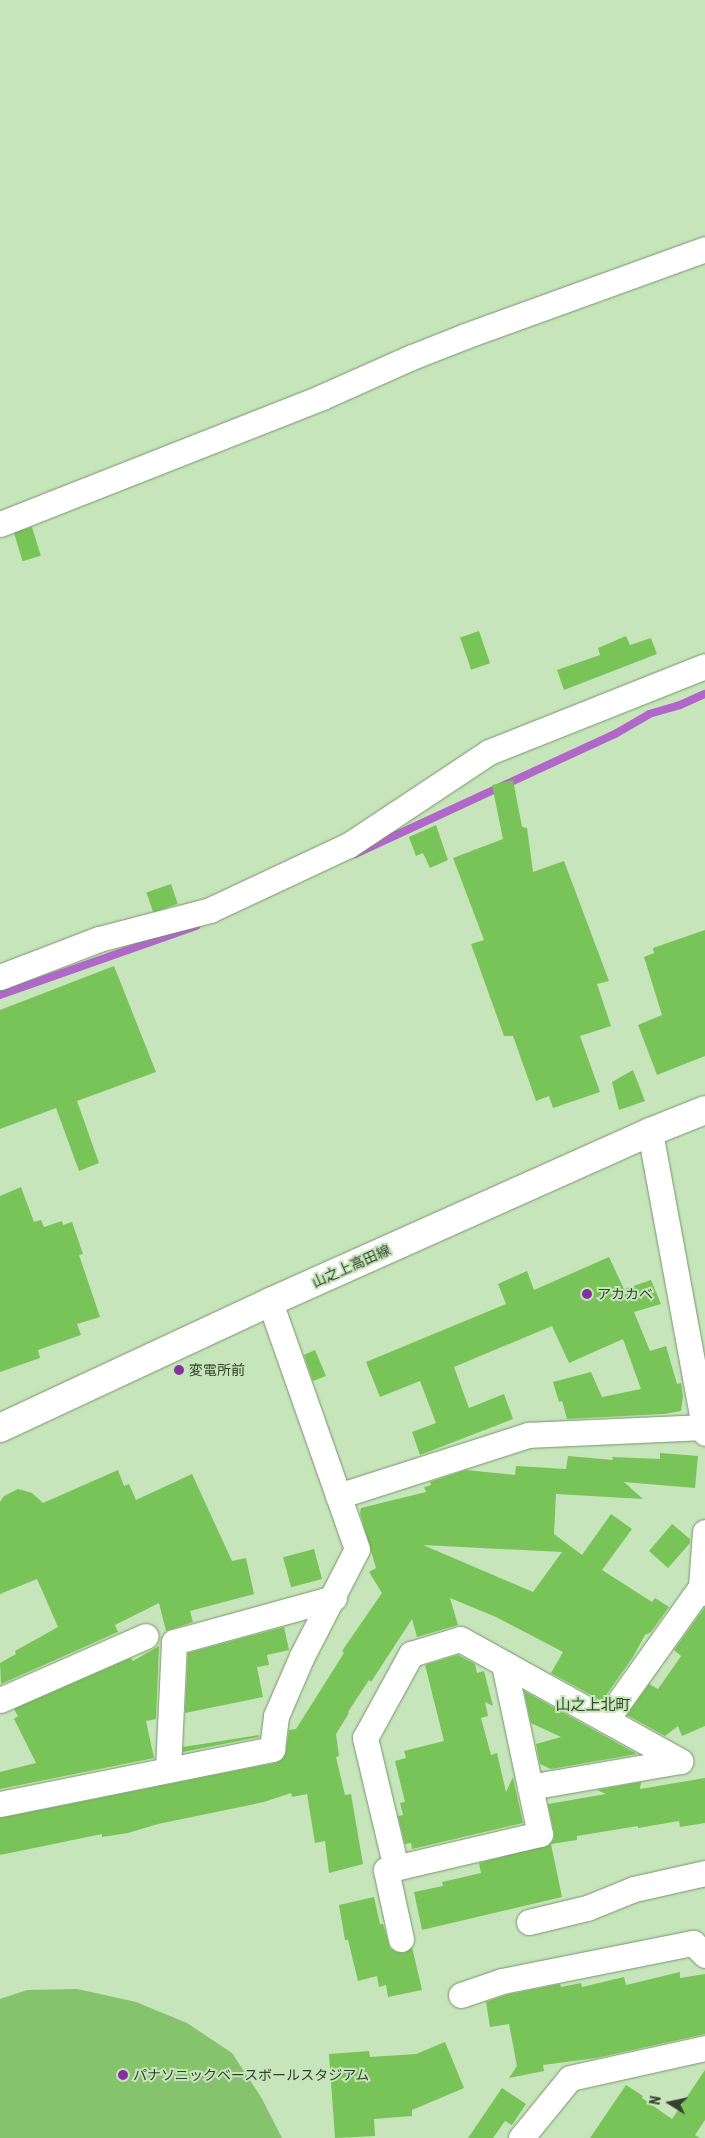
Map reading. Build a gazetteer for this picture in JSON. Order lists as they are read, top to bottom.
{
  "streets": {
    "street": ["山之上高田線"]
  },
  "districts": ["山之上北町"],
  "places": ["アカカベ", "変電所前", "パナソニックベースボールスタジアム"],
  "north": "left"
}
